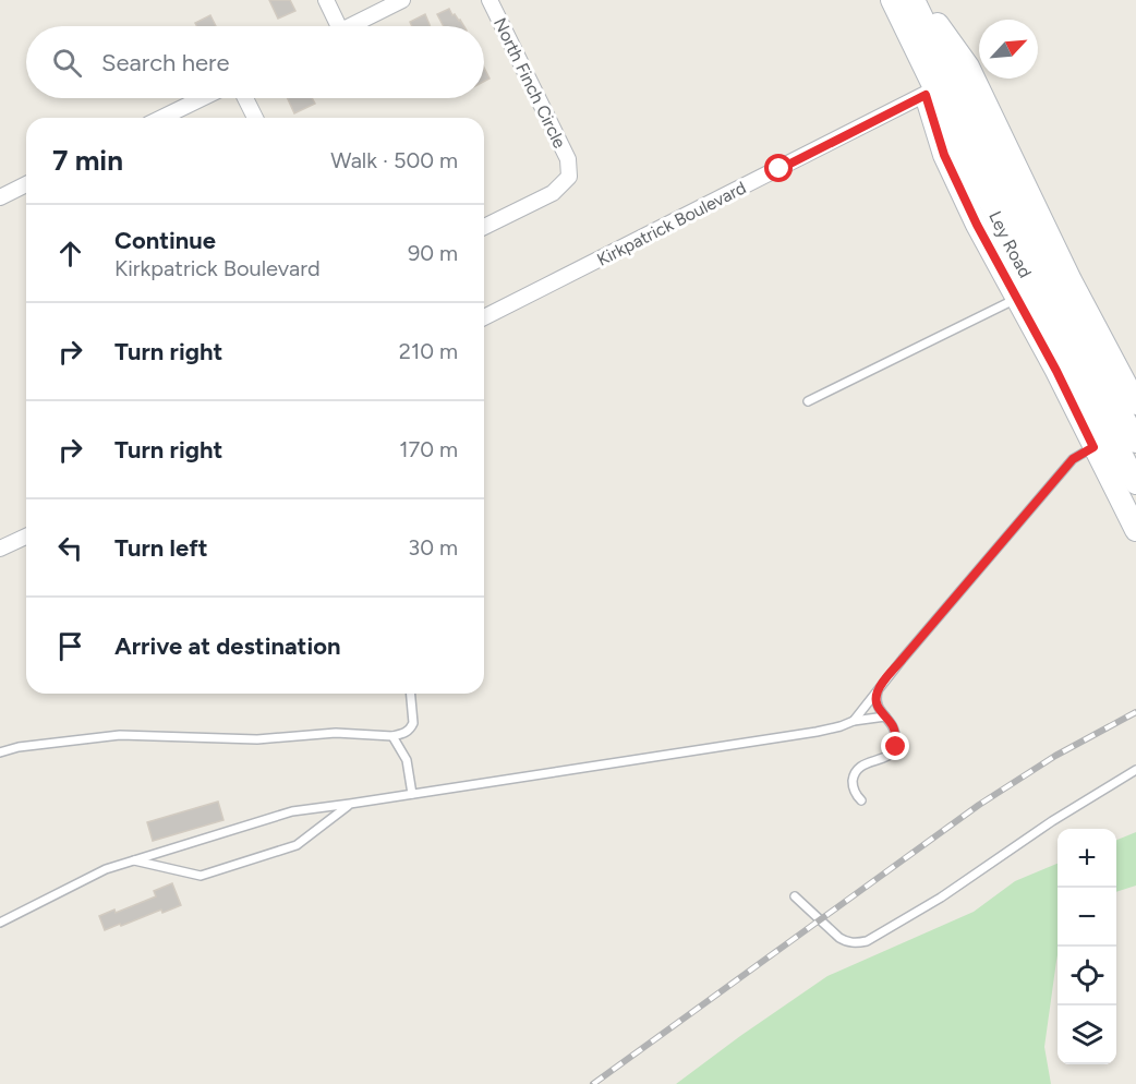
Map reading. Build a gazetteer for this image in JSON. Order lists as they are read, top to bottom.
{
  "streets": {
    "main road": ["Ley Road"],
    "street": ["North Finch Circle", "Kirkpatrick Boulevard"]
  },
  "crossings": [
    ["Kirkpatrick Boulevard", "Ley Road"]
  ],
  "north": "top right",
  "page": {
    "search": "Search here",
    "heading": ["7 min", "Walk · 500 m"],
    "list": [
      ["Continue", "Kirkpatrick Boulevard", "90 m"],
      ["Turn right", "210 m"],
      ["Turn right", "170 m"],
      ["Turn left", "30 m"],
      "Arrive at destination"
    ],
    "map_buttons": ["+", "−"]
  }
}
